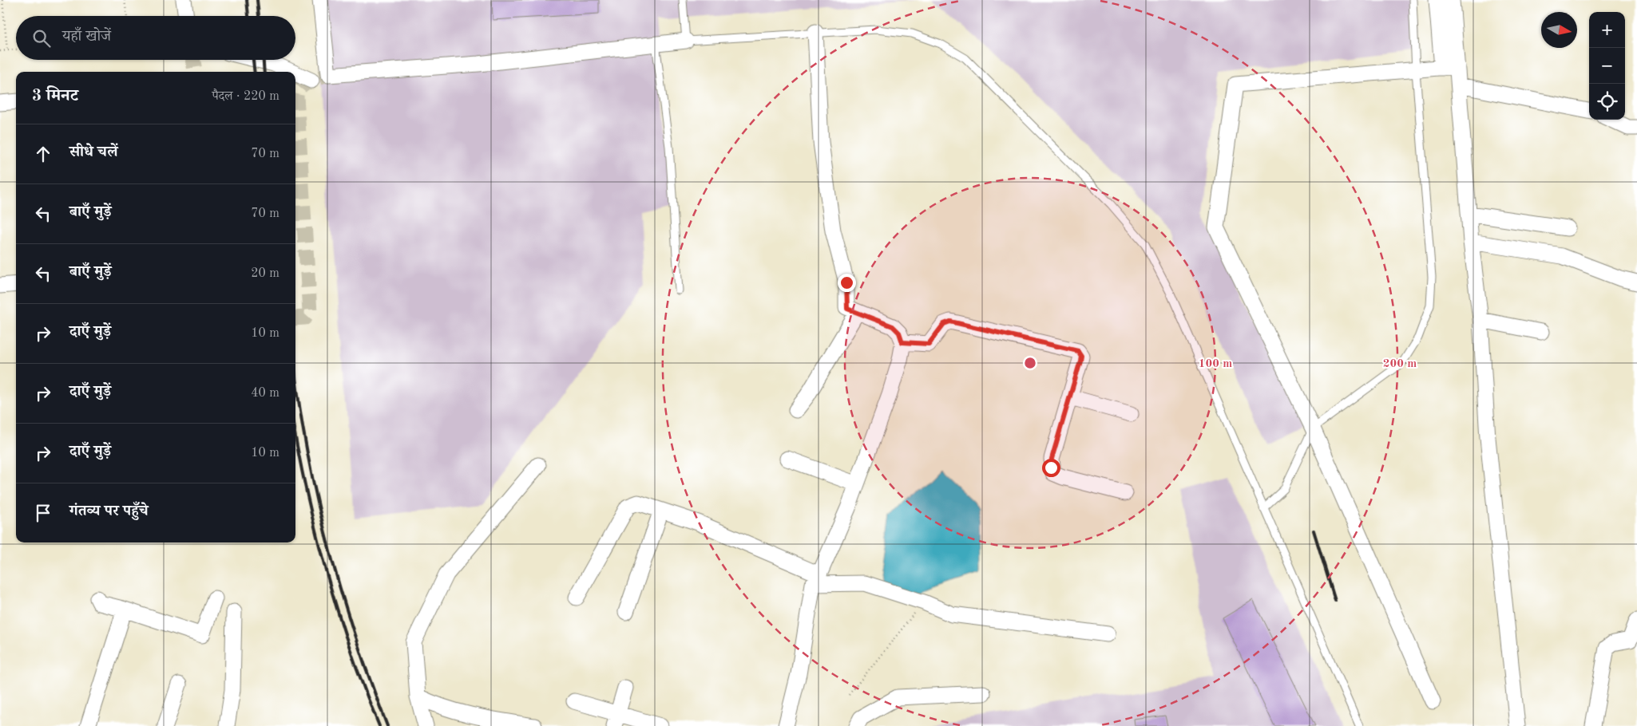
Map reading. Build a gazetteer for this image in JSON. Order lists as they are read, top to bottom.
{
  "north": "right",
  "page": {
    "map_buttons": ["+", "−"],
    "search": "यहाँ खोजें",
    "heading": ["3 मिनट", "पैदल · 220 m"],
    "list": [
      ["सीधे चलें", "70 m"],
      ["बाएँ मुड़ें", "70 m"],
      ["बाएँ मुड़ें", "20 m"],
      ["दाएँ मुड़ें", "10 m"],
      ["दाएँ मुड़ें", "40 m"],
      ["दाएँ मुड़ें", "10 m"],
      "गंतव्य पर पहुँचे"
    ]
  },
  "rings": ["100 m", "200 m"]
}
